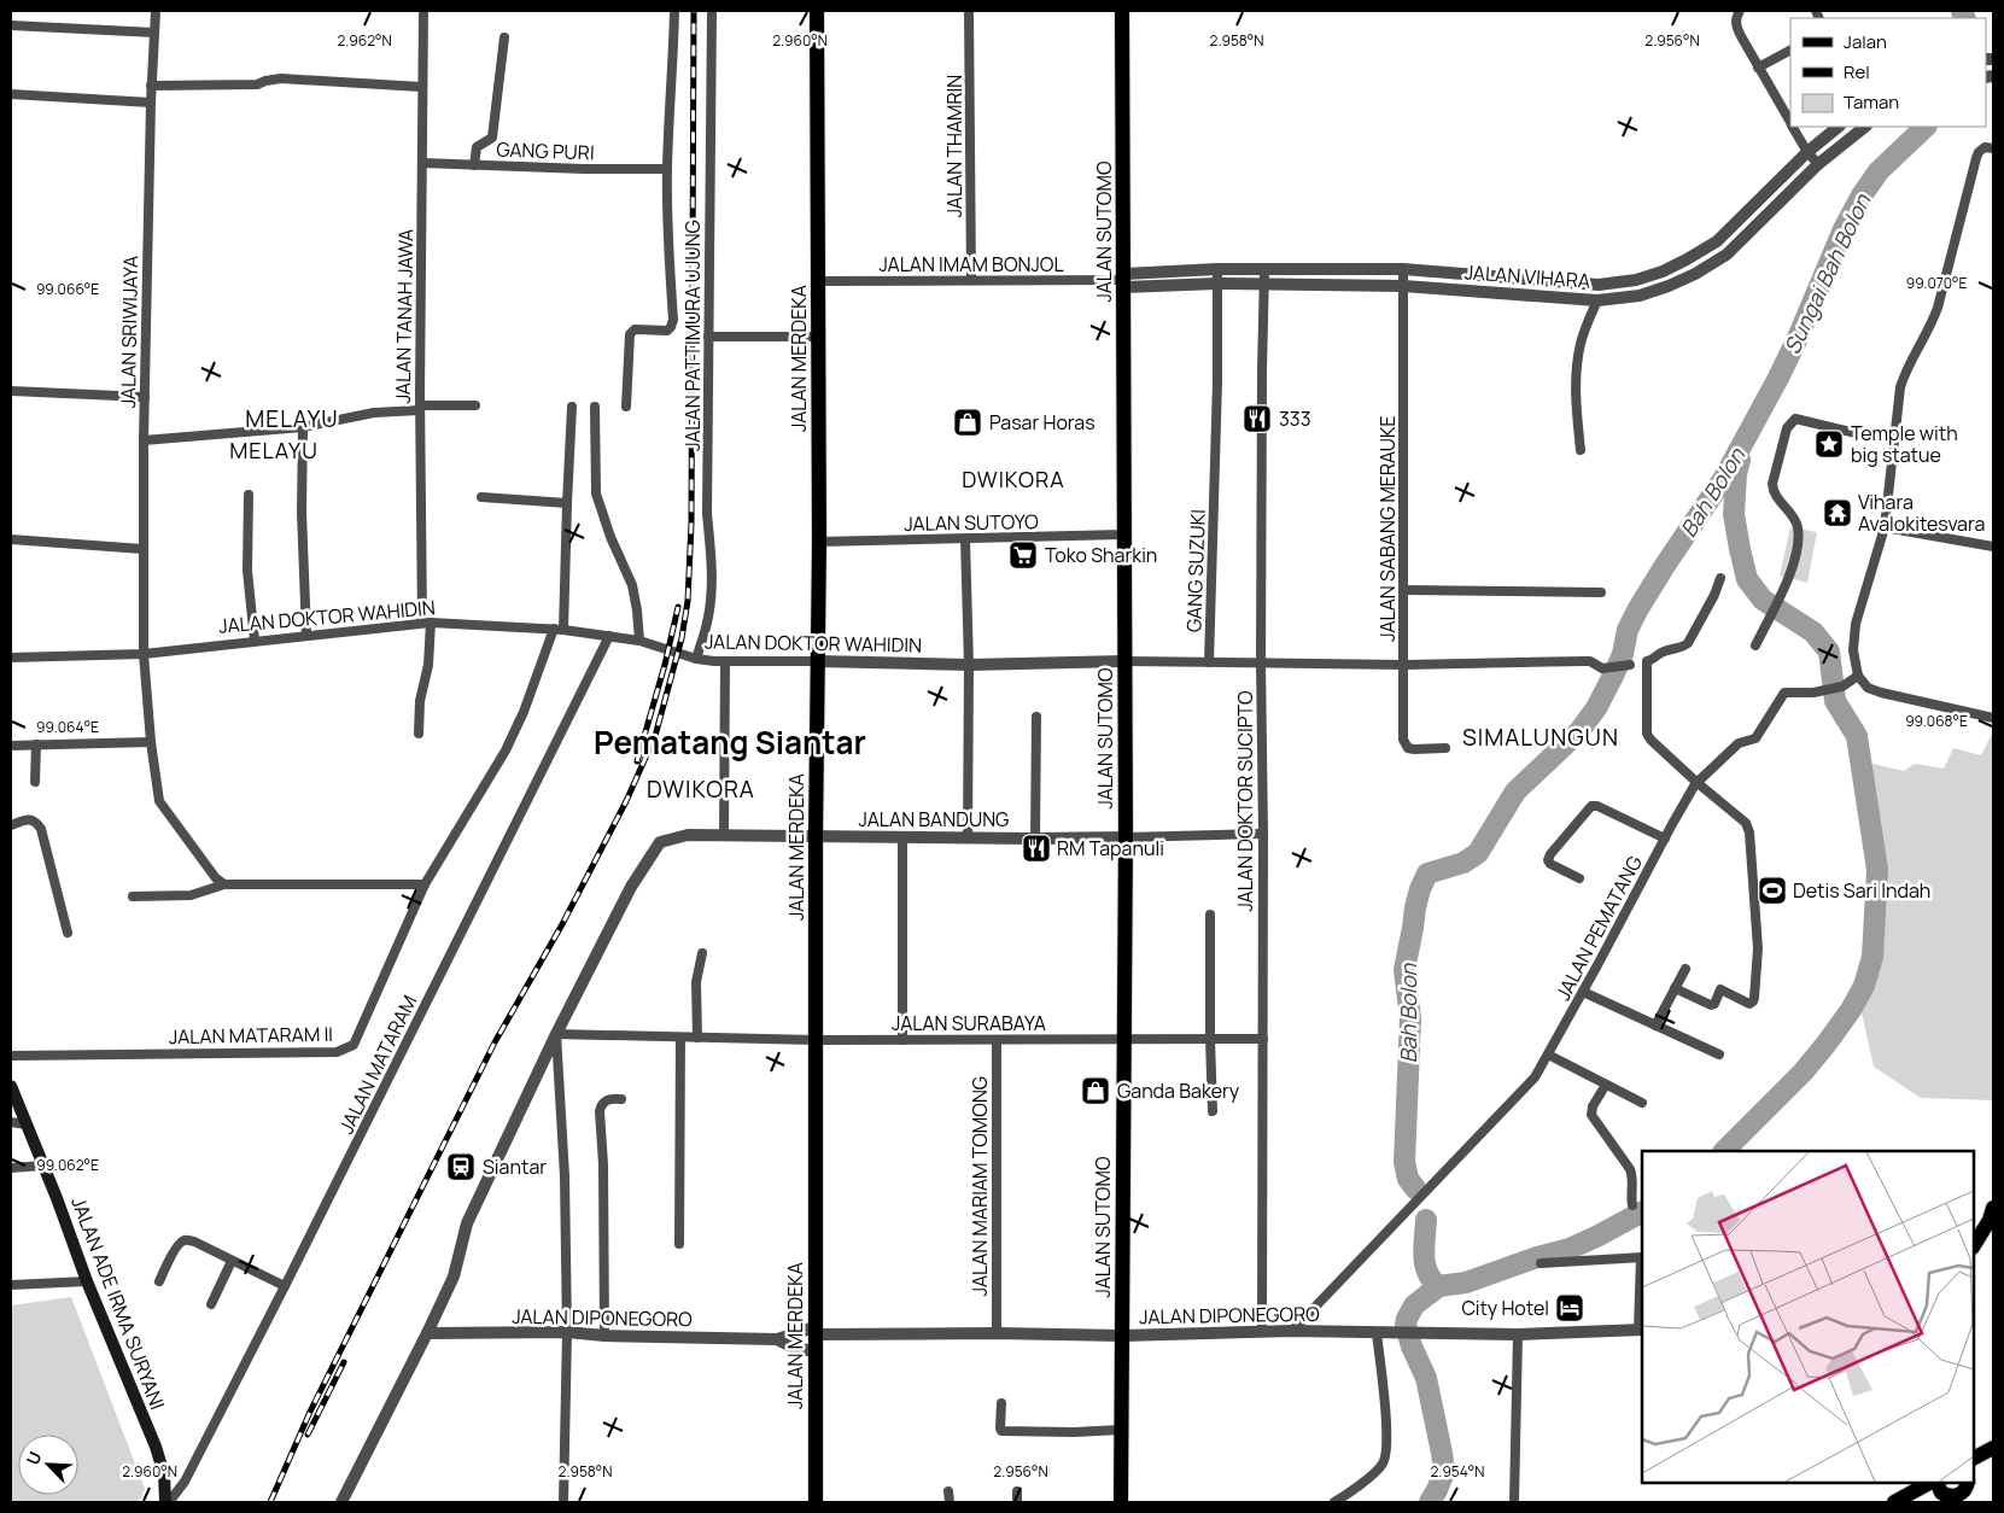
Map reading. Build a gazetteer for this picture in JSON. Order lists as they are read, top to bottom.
{
  "streets": {
    "main road": ["JALAN SUTOMO", "JALAN MERDEKA", "JALAN ADE IRMA SURYANI"],
    "street": [
      "JALAN THAMRIN",
      "GANG PURI",
      "JALAN IMAM BONJOL",
      "JALAN VIHARA",
      "JALAN TANAH JAWA",
      "JALAN SRIWIJAYA",
      "JALAN PATTIMURA UJUNG",
      "JALAN SUTOYO",
      "JALAN SABANG MERAUKE",
      "GANG SUZUKI",
      "JALAN DOKTOR WAHIDIN",
      "JALAN DOKTOR SUCIPTO",
      "JALAN BANDUNG",
      "JALAN PEMATANG",
      "JALAN SURABAYA",
      "JALAN MATARAM II",
      "JALAN MATARAM",
      "JALAN MARIAM TOMONG",
      "JALAN DIPONEGORO"
    ]
  },
  "crossings": [
    ["JALAN THAMRIN", "JALAN IMAM BONJOL"],
    ["GANG PURI", "JALAN TANAH JAWA"],
    ["JALAN SUTOMO", "JALAN IMAM BONJOL"],
    ["JALAN SUTOMO", "JALAN VIHARA"],
    ["JALAN SUTOMO", "JALAN SUTOYO"],
    ["JALAN SUTOMO", "JALAN DOKTOR WAHIDIN"],
    ["JALAN SUTOMO", "JALAN BANDUNG"],
    ["JALAN SUTOMO", "JALAN SURABAYA"],
    ["JALAN SUTOMO", "JALAN DIPONEGORO"],
    ["JALAN IMAM BONJOL", "JALAN VIHARA"],
    ["JALAN IMAM BONJOL", "JALAN MERDEKA"],
    ["JALAN VIHARA", "JALAN SABANG MERAUKE"],
    ["JALAN VIHARA", "GANG SUZUKI"],
    ["JALAN VIHARA", "JALAN DOKTOR SUCIPTO"],
    ["JALAN TANAH JAWA", "JALAN DOKTOR WAHIDIN"],
    ["JALAN SRIWIJAYA", "JALAN DOKTOR WAHIDIN"],
    ["JALAN PATTIMURA UJUNG", "JALAN DOKTOR WAHIDIN"],
    ["JALAN MERDEKA", "JALAN SUTOYO"],
    ["JALAN MERDEKA", "JALAN DOKTOR WAHIDIN"],
    ["JALAN MERDEKA", "JALAN BANDUNG"],
    ["JALAN MERDEKA", "JALAN SURABAYA"],
    ["JALAN MERDEKA", "JALAN DIPONEGORO"],
    ["JALAN SABANG MERAUKE", "JALAN DOKTOR WAHIDIN"],
    ["GANG SUZUKI", "JALAN DOKTOR WAHIDIN"],
    ["JALAN DOKTOR WAHIDIN", "JALAN DOKTOR SUCIPTO"],
    ["JALAN DOKTOR WAHIDIN", "JALAN MATARAM II"],
    ["JALAN DOKTOR WAHIDIN", "JALAN MATARAM"],
    ["JALAN DOKTOR SUCIPTO", "JALAN SURABAYA"],
    ["JALAN DOKTOR SUCIPTO", "JALAN DIPONEGORO"],
    ["JALAN BANDUNG", "JALAN SURABAYA"],
    ["JALAN BANDUNG", "JALAN DIPONEGORO"],
    ["JALAN PEMATANG", "JALAN DIPONEGORO"],
    ["JALAN SURABAYA", "JALAN MARIAM TOMONG"],
    ["JALAN MATARAM", "JALAN ADE IRMA SURYANI"],
    ["JALAN MARIAM TOMONG", "JALAN DIPONEGORO"]
  ],
  "districts": [
    "MELAYU",
    "MELAYU",
    "DWIKORA",
    "SIMALUNGUN",
    "Pematang Siantar",
    "DWIKORA"
  ],
  "water": ["Sungai Bah Bolon", "Bah Bolon"],
  "places": {
    "restaurant": ["333", "RM Tapanuli"],
    "shop": ["Pasar Horas", "Ganda Bakery"],
    "place": ["Temple with big statue"],
    "temple": ["Vihara Avalokitesvara"],
    "supermarket": ["Toko Sharkin"],
    "sports": ["Detis Sari Indah"],
    "station": ["Siantar"],
    "hotel": ["City Hotel"]
  },
  "legend": ["Jalan", "Rel", "Taman"],
  "north": "top left",
  "coordinates": [
    "2.962°N",
    "2.960°N",
    "2.958°N",
    "2.956°N",
    "99.070°E",
    "99.066°E",
    "99.068°E",
    "99.064°E",
    "99.062°E",
    "2.954°N"
  ]
}
